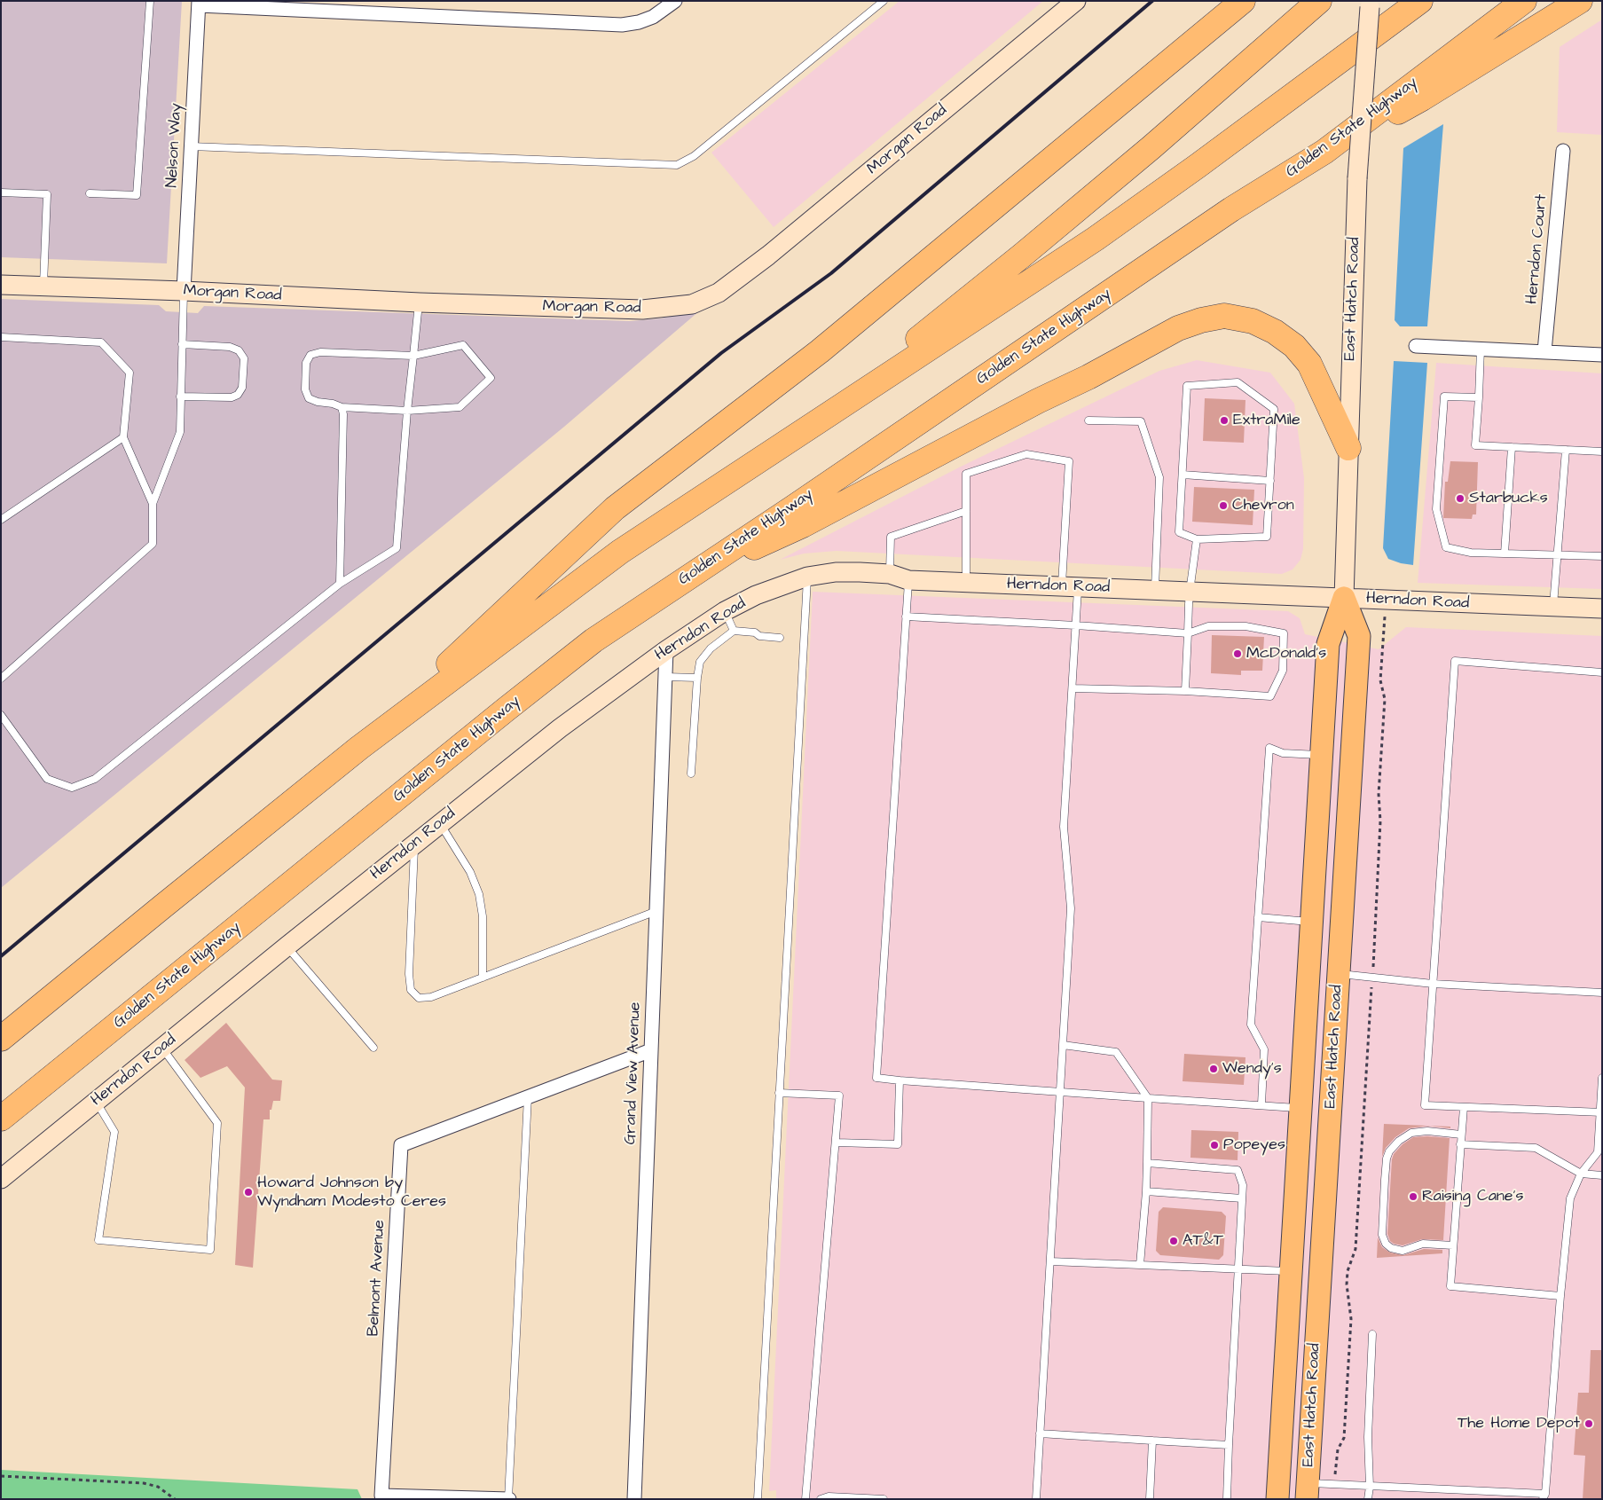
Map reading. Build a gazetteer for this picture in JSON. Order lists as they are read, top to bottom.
{
  "streets": {
    "highway": ["Golden State Highway"],
    "main road": ["East Hatch Road"],
    "street": [
      "Morgan Road",
      "Nelson Way",
      "Herndon Court",
      "Herndon Road",
      "Grand View Avenue",
      "Belmont Avenue"
    ]
  },
  "crossings": [
    ["Morgan Road", "Nelson Way"],
    ["East Hatch Road", "Herndon Road"],
    ["Herndon Road", "Grand View Avenue"],
    ["Grand View Avenue", "Belmont Avenue"]
  ],
  "places": [
    "ExtraMile",
    "Starbucks",
    "Chevron",
    "McDonald's",
    "Wendy's",
    "Popeyes",
    "Howard Johnson by Wyndham Modesto Ceres",
    "Raising Cane's",
    "AT&T",
    "The Home Depot"
  ]
}
